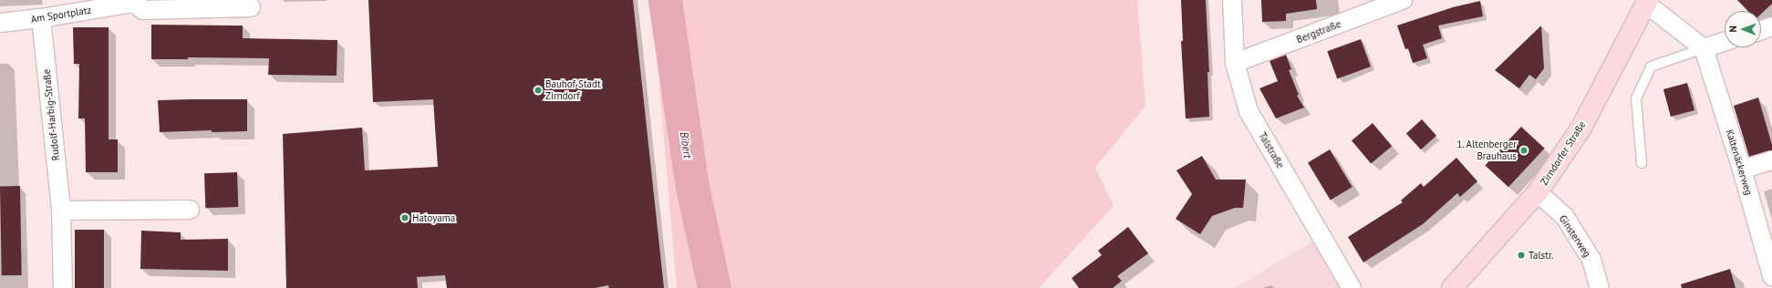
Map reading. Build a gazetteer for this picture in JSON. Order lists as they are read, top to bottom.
{
  "streets": {
    "main road": ["Zirndorfer Straße"],
    "street": [
      "Am Sportplatz",
      "Bergstraße",
      "Rudolf-Harbig-Straße",
      "Talstraße",
      "Kaltenäckerweg",
      "Ginsterweg"
    ]
  },
  "crossings": [
    ["Am Sportplatz", "Rudolf-Harbig-Straße"],
    ["Bergstraße", "Talstraße"],
    ["Zirndorfer Straße", "Ginsterweg"]
  ],
  "water": ["Bibert"],
  "places": [
    "Bauhof Stadt Zirndorf",
    "1. Altenberger Brauhaus",
    "Hatoyama",
    "Talstr."
  ],
  "north": "left"
}
